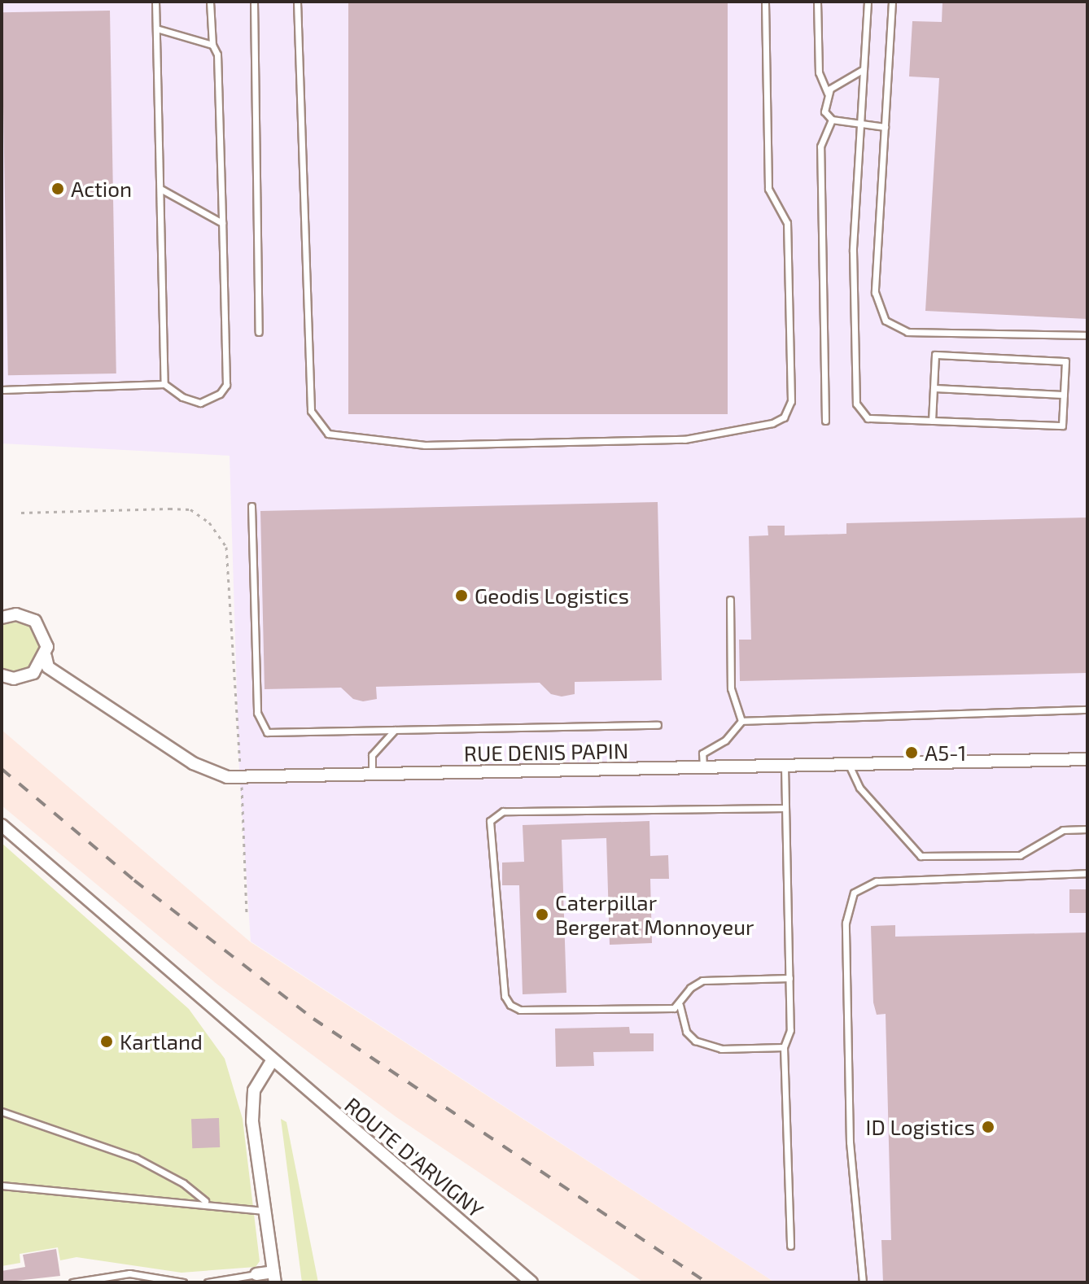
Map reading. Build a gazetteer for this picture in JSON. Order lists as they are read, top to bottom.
{
  "streets": {
    "street": ["RUE DENIS PAPIN", "ROUTE D'ARVIGNY"]
  },
  "places": [
    "Action",
    "Geodis Logistics",
    "A5-1",
    "Caterpillar Bergerat Monnoyeur",
    "Kartland",
    "ID Logistics"
  ]
}
